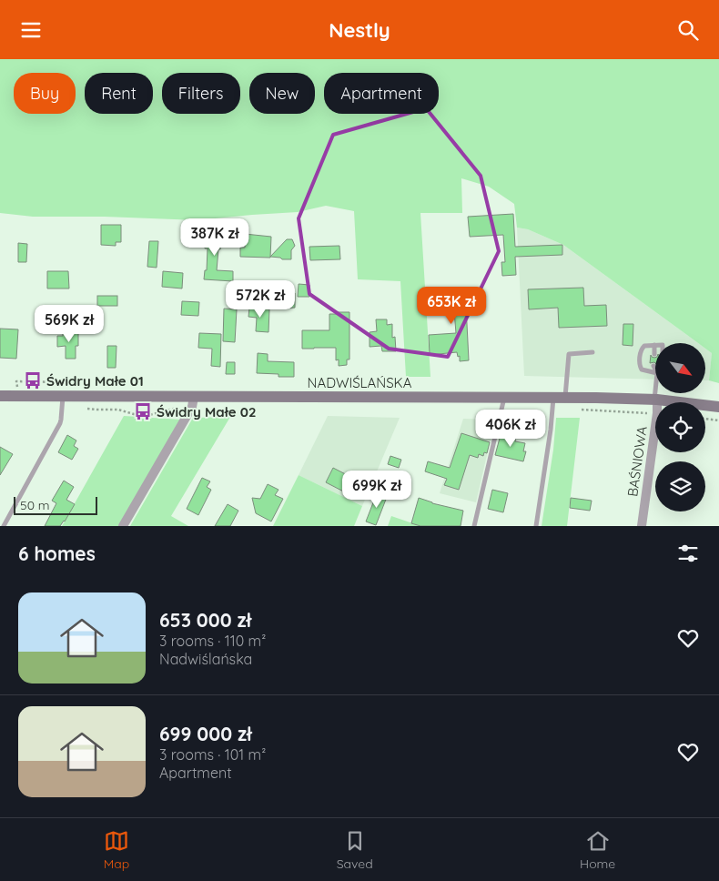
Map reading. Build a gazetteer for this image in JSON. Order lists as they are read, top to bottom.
{
  "streets": {
    "main road": ["NADWIŚLAŃSKA"],
    "street": ["BAŚNIOWA"]
  },
  "crossings": [
    ["NADWIŚLAŃSKA", "BAŚNIOWA"]
  ],
  "places": {
    "bus stop": ["Świdry Małe 01", "Świdry Małe 02"]
  },
  "scale_bar": "50 m",
  "north": "bottom right",
  "page": {
    "header": "Nestly",
    "chip": [
      "Buy",
      "Rent",
      "Filters",
      "New",
      "Apartment"
    ],
    "price": [
      "387K zł",
      "572K zł",
      "653K zł",
      "569K zł",
      "406K zł",
      "699K zł"
    ],
    "scale": "50 m",
    "heading": "6 homes",
    "list": [
      {
        "name": "653 000 zł",
        "note": "3 rooms · 110 m² · Nadwiślańska"
      },
      {
        "name": "699 000 zł",
        "note": "3 rooms · 101 m² · Apartment"
      }
    ],
    "tabs": ["Map", "Saved", "Home"]
  }
}
